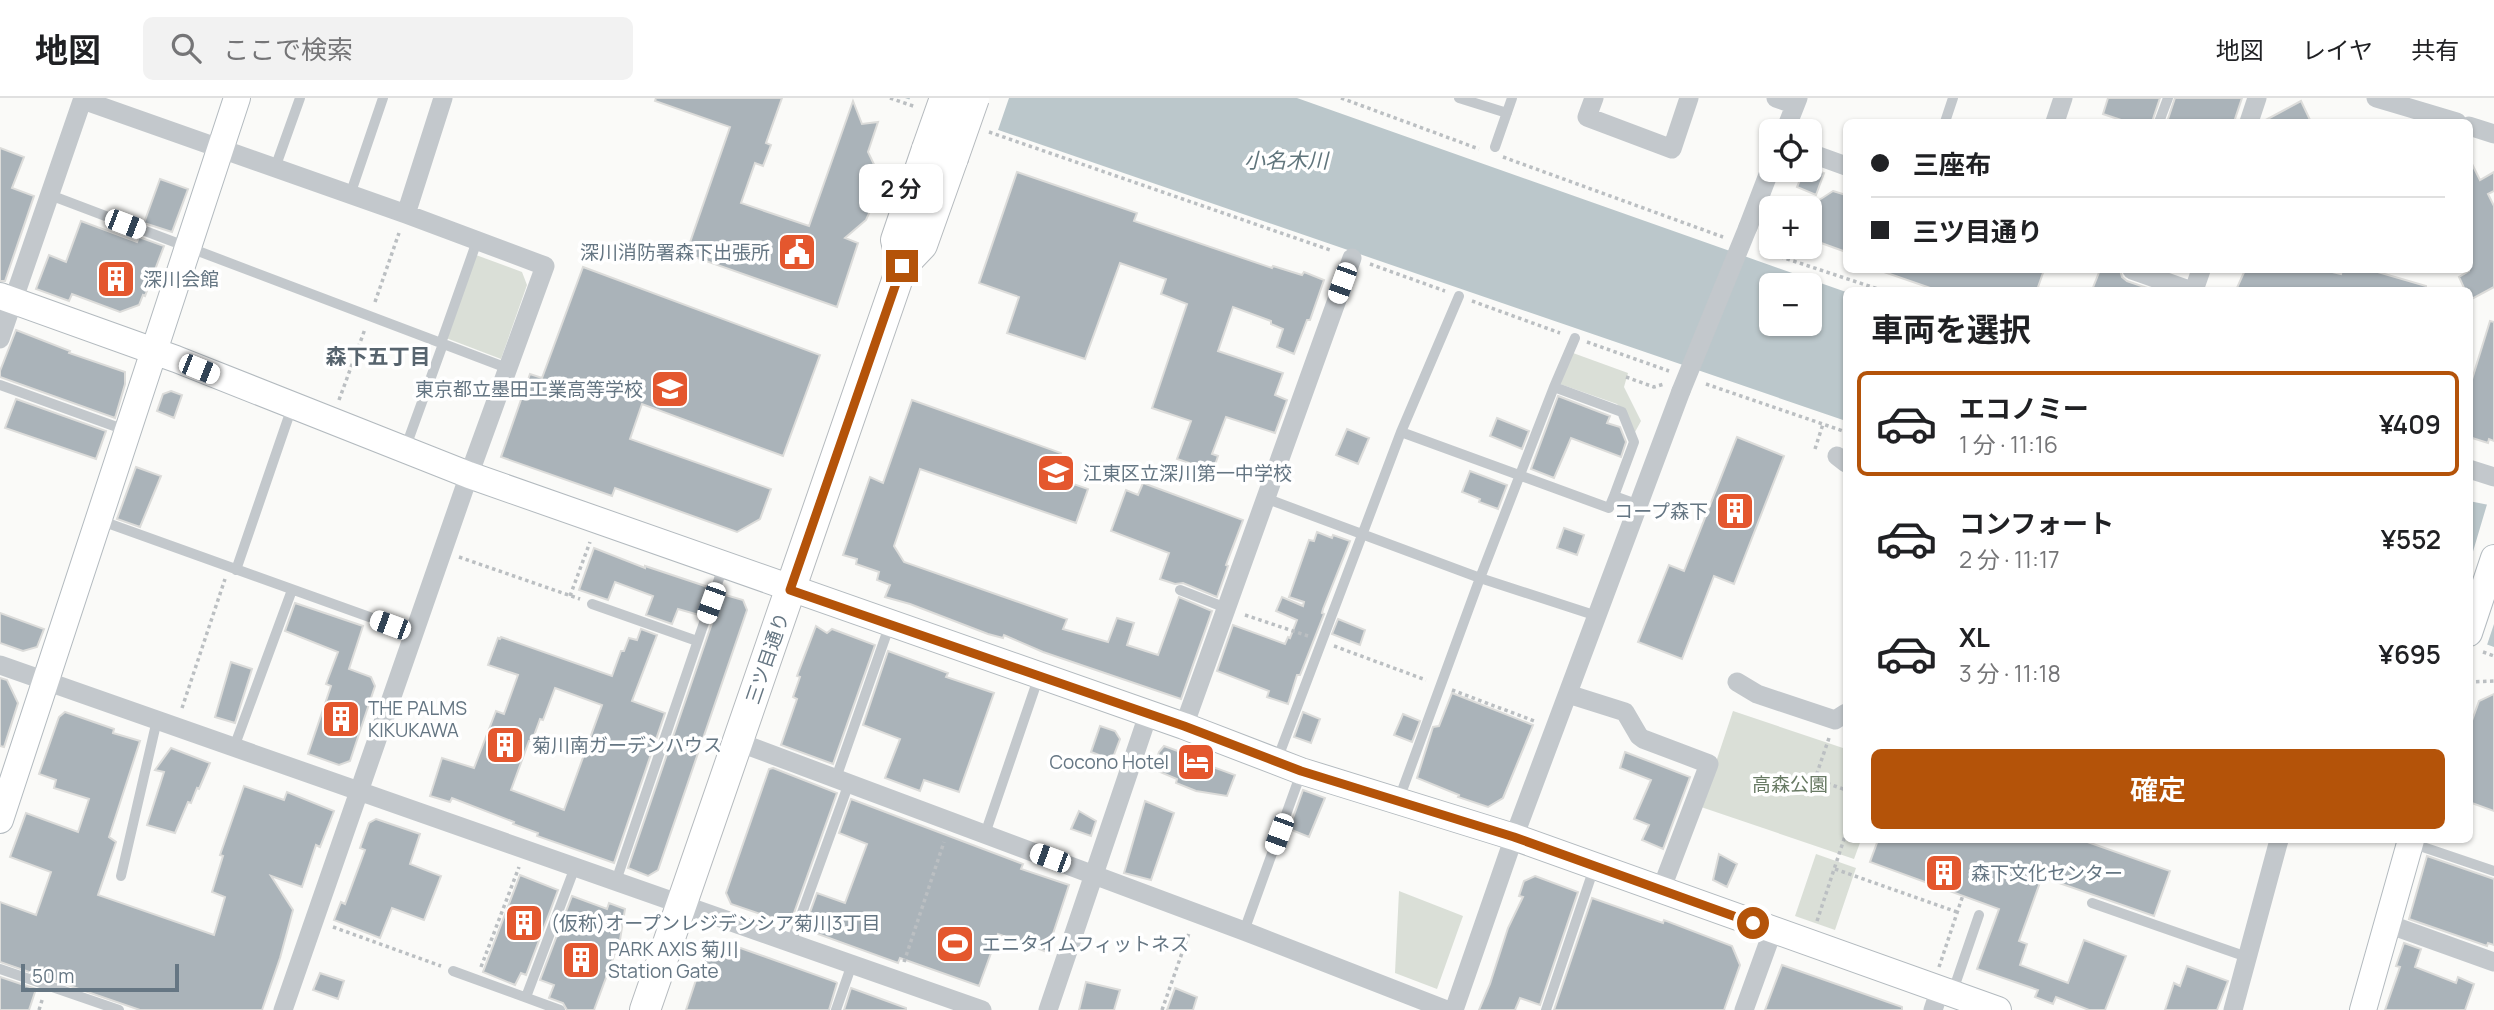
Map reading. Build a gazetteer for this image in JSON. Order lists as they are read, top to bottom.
{
  "streets": {
    "main road": ["三ツ目通り"]
  },
  "districts": ["森下五丁目"],
  "water": ["小名木川"],
  "parks": ["高森公園"],
  "places": {
    "public building": ["深川消防署森下出張所"],
    "building": [
      "深川会館",
      "コープ森下",
      "THE PALMS KIKUKAWA",
      "菊川南ガーデンハウス",
      "森下文化センター",
      "(仮称)オープンレジデンシア菊川3丁目",
      "PARK AXIS 菊川 Station Gate"
    ],
    "school or university": ["東京都立墨田工業高等学校", "江東区立深川第一中学校"],
    "hotel": ["Cocono Hotel"],
    "sports": ["エニタイムフィットネス"]
  },
  "scale_bar": "50 m",
  "page": {
    "header": "地図",
    "search": "ここで検索",
    "nav": ["地図", "レイヤ", "共有"],
    "map_buttons": ["+", "−"],
    "banner": ["三座布", "三ツ目通り"],
    "bubble": "2 分",
    "heading": "車両を選択",
    "list": [
      {
        "name": "エコノミー",
        "note": "1 分 · 11:16",
        "value": "¥409"
      },
      {
        "name": "コンフォート",
        "note": "2 分 · 11:17",
        "value": "¥552"
      },
      {
        "name": "XL",
        "note": "3 分 · 11:18",
        "value": "¥695"
      }
    ],
    "buttons": "確定",
    "scale": "50 m"
  }
}
